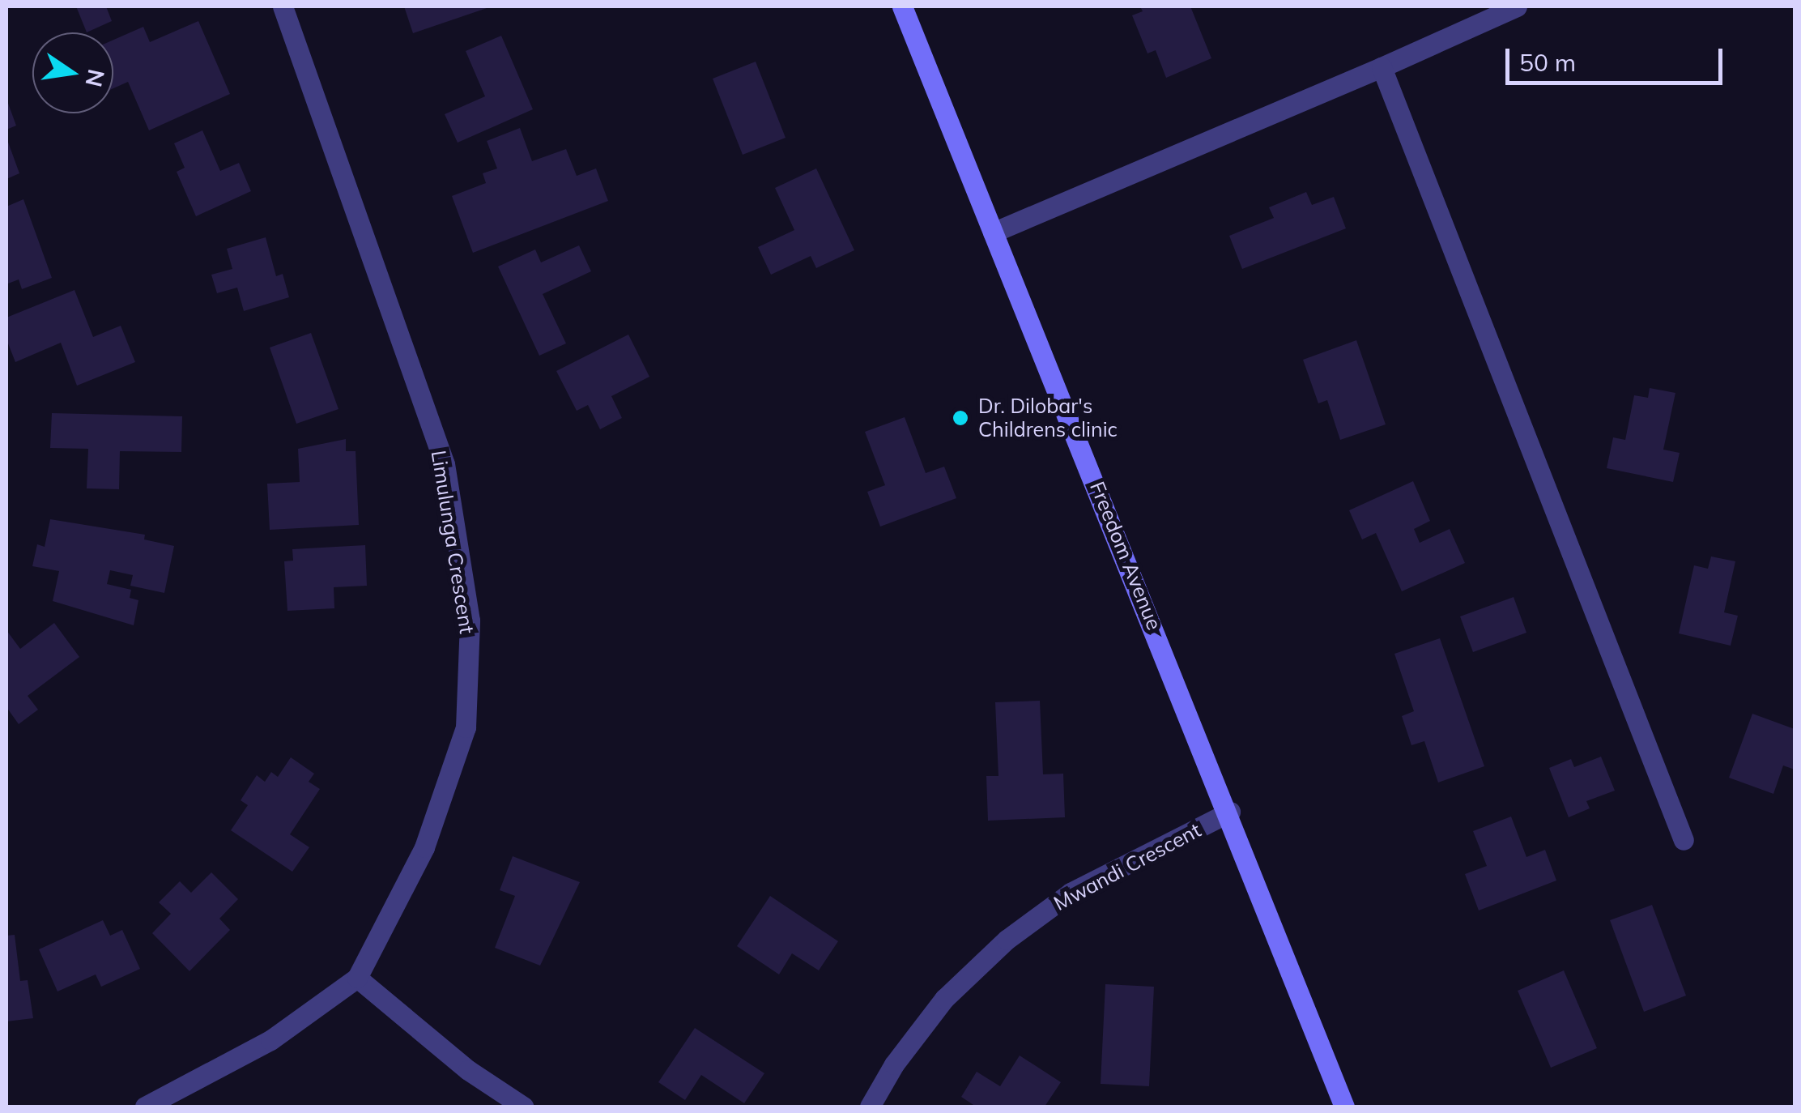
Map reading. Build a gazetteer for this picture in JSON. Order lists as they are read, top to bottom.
{
  "streets": {
    "main road": ["Freedom Avenue"],
    "street": ["Limulunga Crescent", "Mwandi Crescent"]
  },
  "crossings": [
    ["Freedom Avenue", "Mwandi Crescent"]
  ],
  "places": ["Dr. Dilobar's Childrens clinic"],
  "scale_bar": "50 m",
  "north": "right"
}
